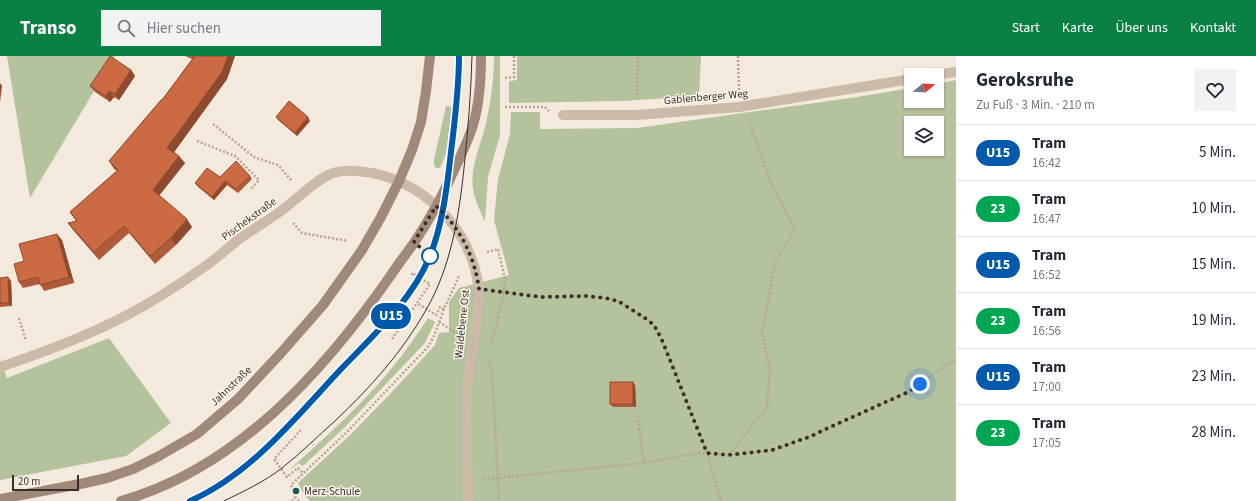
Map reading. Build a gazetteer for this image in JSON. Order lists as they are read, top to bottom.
{
  "streets": {
    "main road": ["Jahnstraße"],
    "street": ["Gablenberger Weg", "Pischekstraße", "Waldebene Ost"]
  },
  "crossings": [
    ["Pischekstraße", "Waldebene Ost"],
    ["Pischekstraße", "Jahnstraße"],
    ["Waldebene Ost", "Jahnstraße"]
  ],
  "places": ["Merz-Schule"],
  "lines": ["tram line U15"],
  "scale_bar": "20 m",
  "north": "right",
  "page": {
    "header": "Transo",
    "search": "Hier suchen",
    "nav": [
      "Start",
      "Karte",
      "Über uns",
      "Kontakt"
    ],
    "on_map": "U15",
    "heading": ["Geroksruhe", "Zu Fuß · 3 Min. · 210 m"],
    "list": [
      {
        "mark": "U15",
        "name": "Tram",
        "note": "16:42",
        "value": "5 Min."
      },
      {
        "mark": "23",
        "name": "Tram",
        "note": "16:47",
        "value": "10 Min."
      },
      {
        "mark": "U15",
        "name": "Tram",
        "note": "16:52",
        "value": "15 Min."
      },
      {
        "mark": "23",
        "name": "Tram",
        "note": "16:56",
        "value": "19 Min."
      },
      {
        "mark": "U15",
        "name": "Tram",
        "note": "17:00",
        "value": "23 Min."
      },
      {
        "mark": "23",
        "name": "Tram",
        "note": "17:05",
        "value": "28 Min."
      }
    ],
    "scale": "20 m"
  }
}
